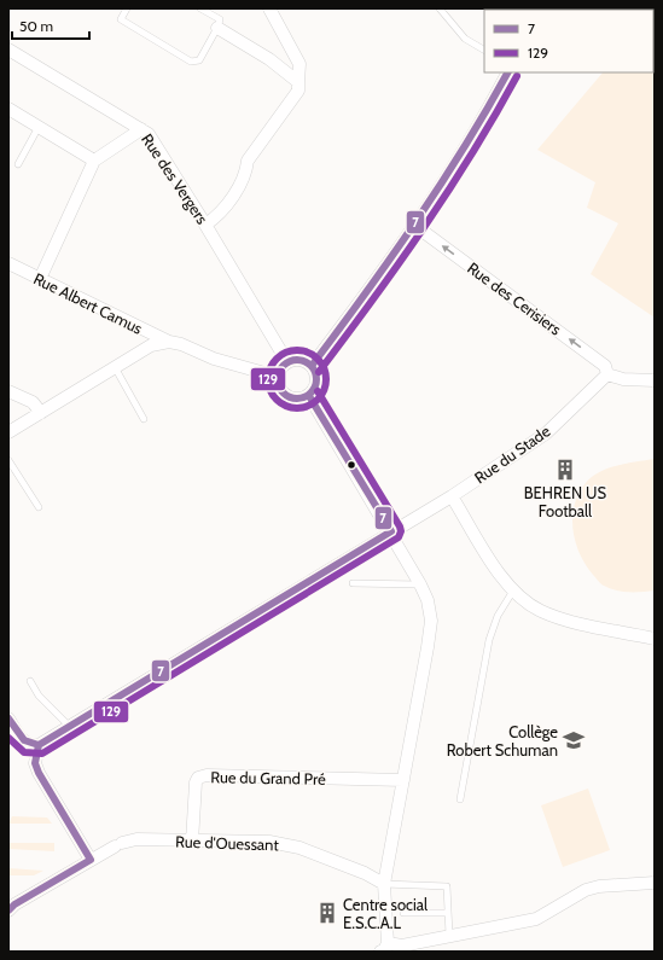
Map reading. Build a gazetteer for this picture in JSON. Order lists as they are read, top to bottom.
{
  "streets": {
    "street": [
      "Rue des Vergers",
      "Rue des Cerisiers",
      "Rue Albert Camus",
      "Rue du Stade",
      "Rue du Grand Pré",
      "Rue d'Ouessant"
    ]
  },
  "crossings": [
    ["Rue des Vergers", "Rue Albert Camus"],
    ["Rue des Cerisiers", "Rue du Stade"],
    ["Rue du Grand Pré", "Rue d'Ouessant"]
  ],
  "one_way": ["Rue des Cerisiers"],
  "places": {
    "building": ["BEHREN US Football", "Centre social E.S.C.A.L"],
    "school or university": ["Collège Robert Schuman"]
  },
  "lines": ["transit line 7", "transit line 129"],
  "legend": ["7", "129"],
  "scale_bar": "50 m"
}
